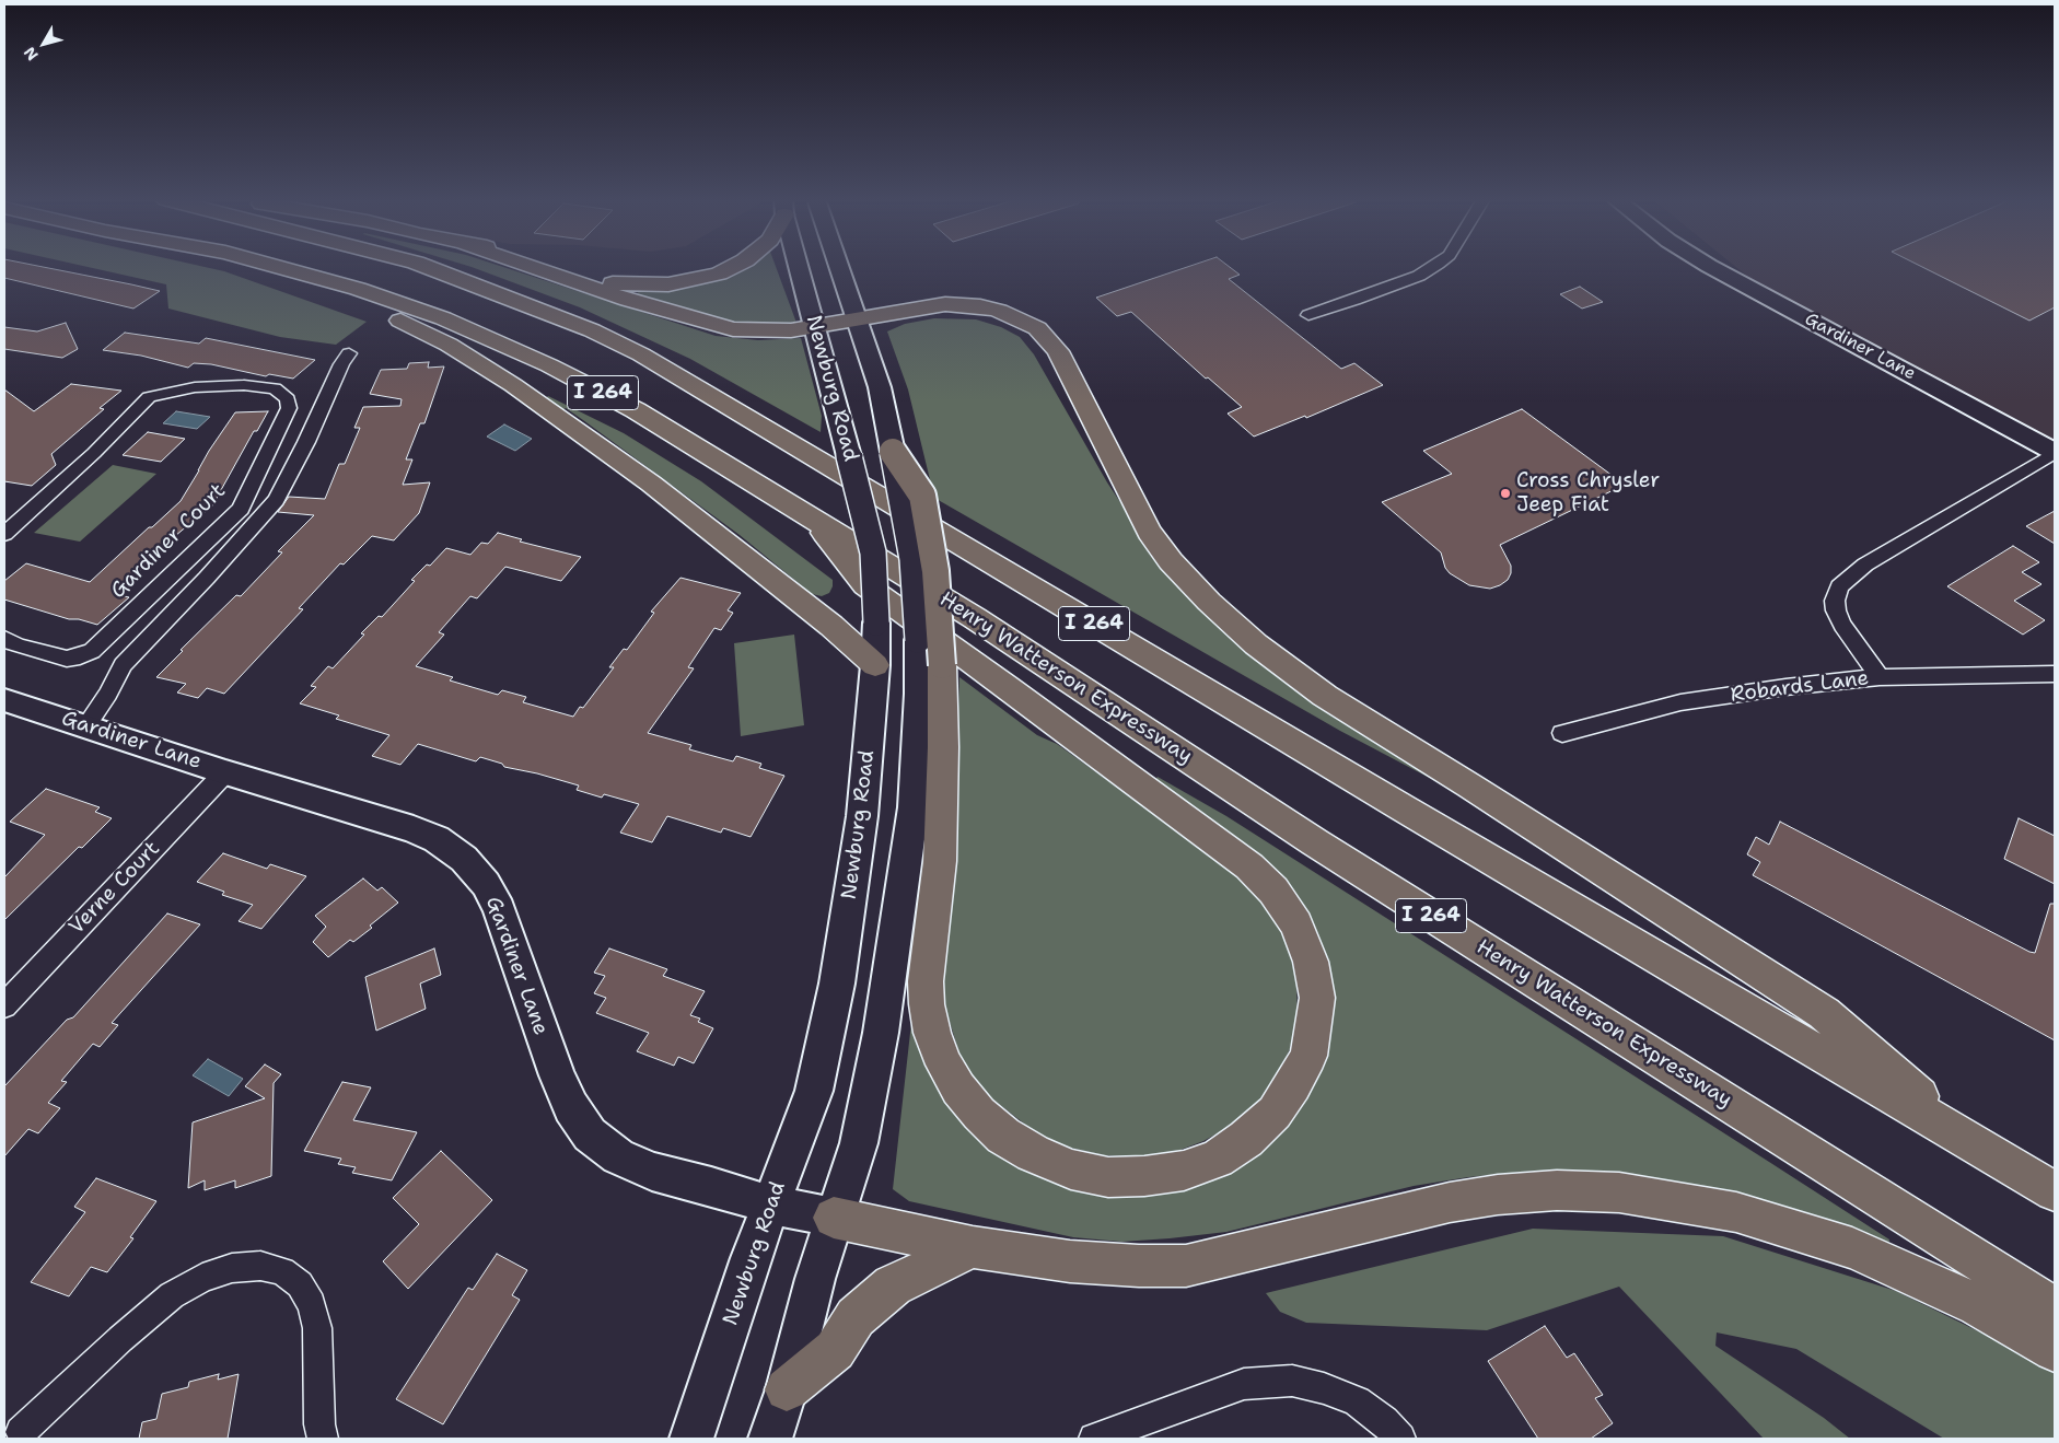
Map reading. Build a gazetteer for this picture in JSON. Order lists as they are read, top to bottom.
{
  "streets": {
    "highway": ["I 264", "Henry Watterson Expressway"],
    "main road": ["Gardiner Lane", "Newburg Road"],
    "street": ["Gardiner Court", "Robards Lane", "Verne Court"]
  },
  "crossings": [
    ["Gardiner Lane", "Newburg Road"],
    ["Gardiner Lane", "Robards Lane"],
    ["Gardiner Lane", "Verne Court"]
  ],
  "places": ["Cross Chrysler Jeep Fiat"],
  "north": "bottom left"
}
